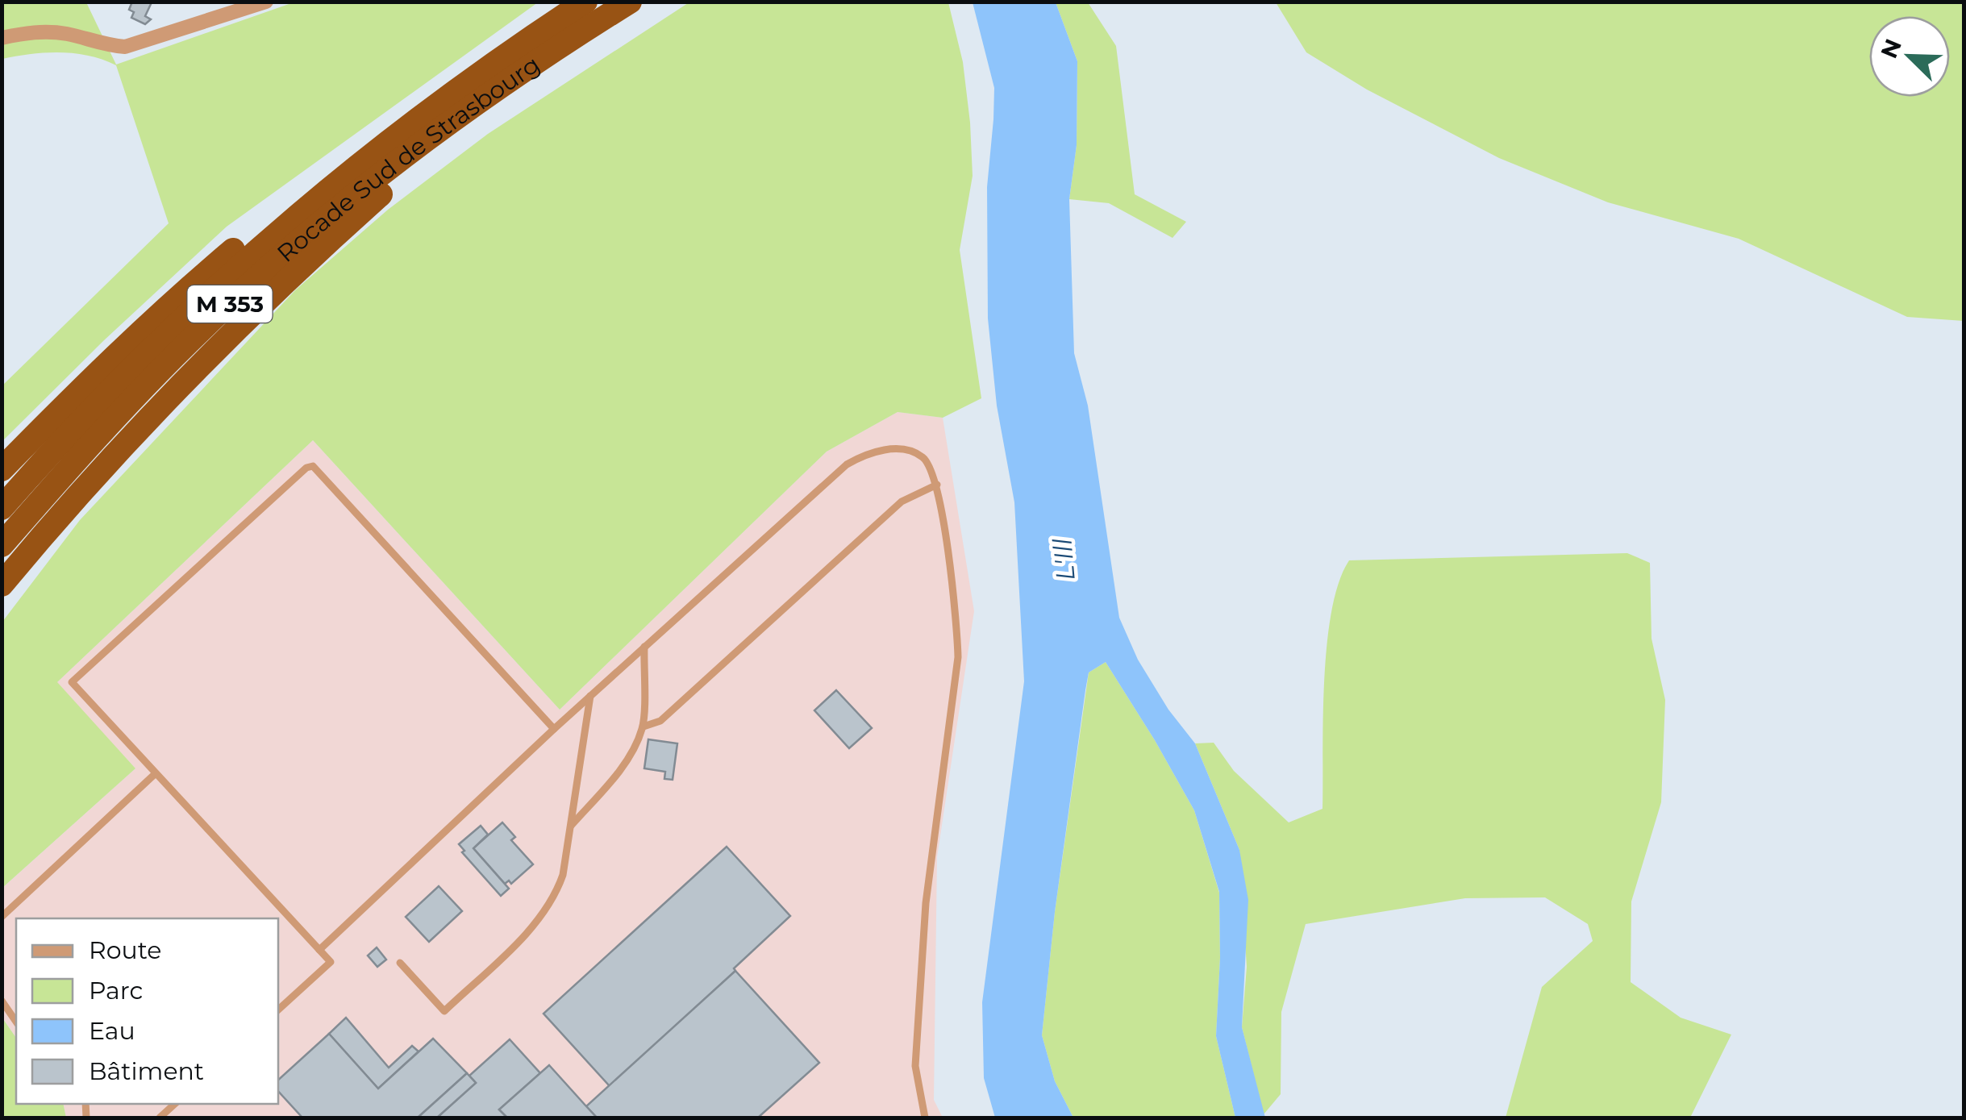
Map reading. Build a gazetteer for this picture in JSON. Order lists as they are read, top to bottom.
{
  "streets": {
    "highway": ["Rocade Sud de Strasbourg", "M 353"]
  },
  "water": ["L'Ill"],
  "legend": [
    "Route",
    "Parc",
    "Eau",
    "Bâtiment"
  ],
  "north": "top left"
}
